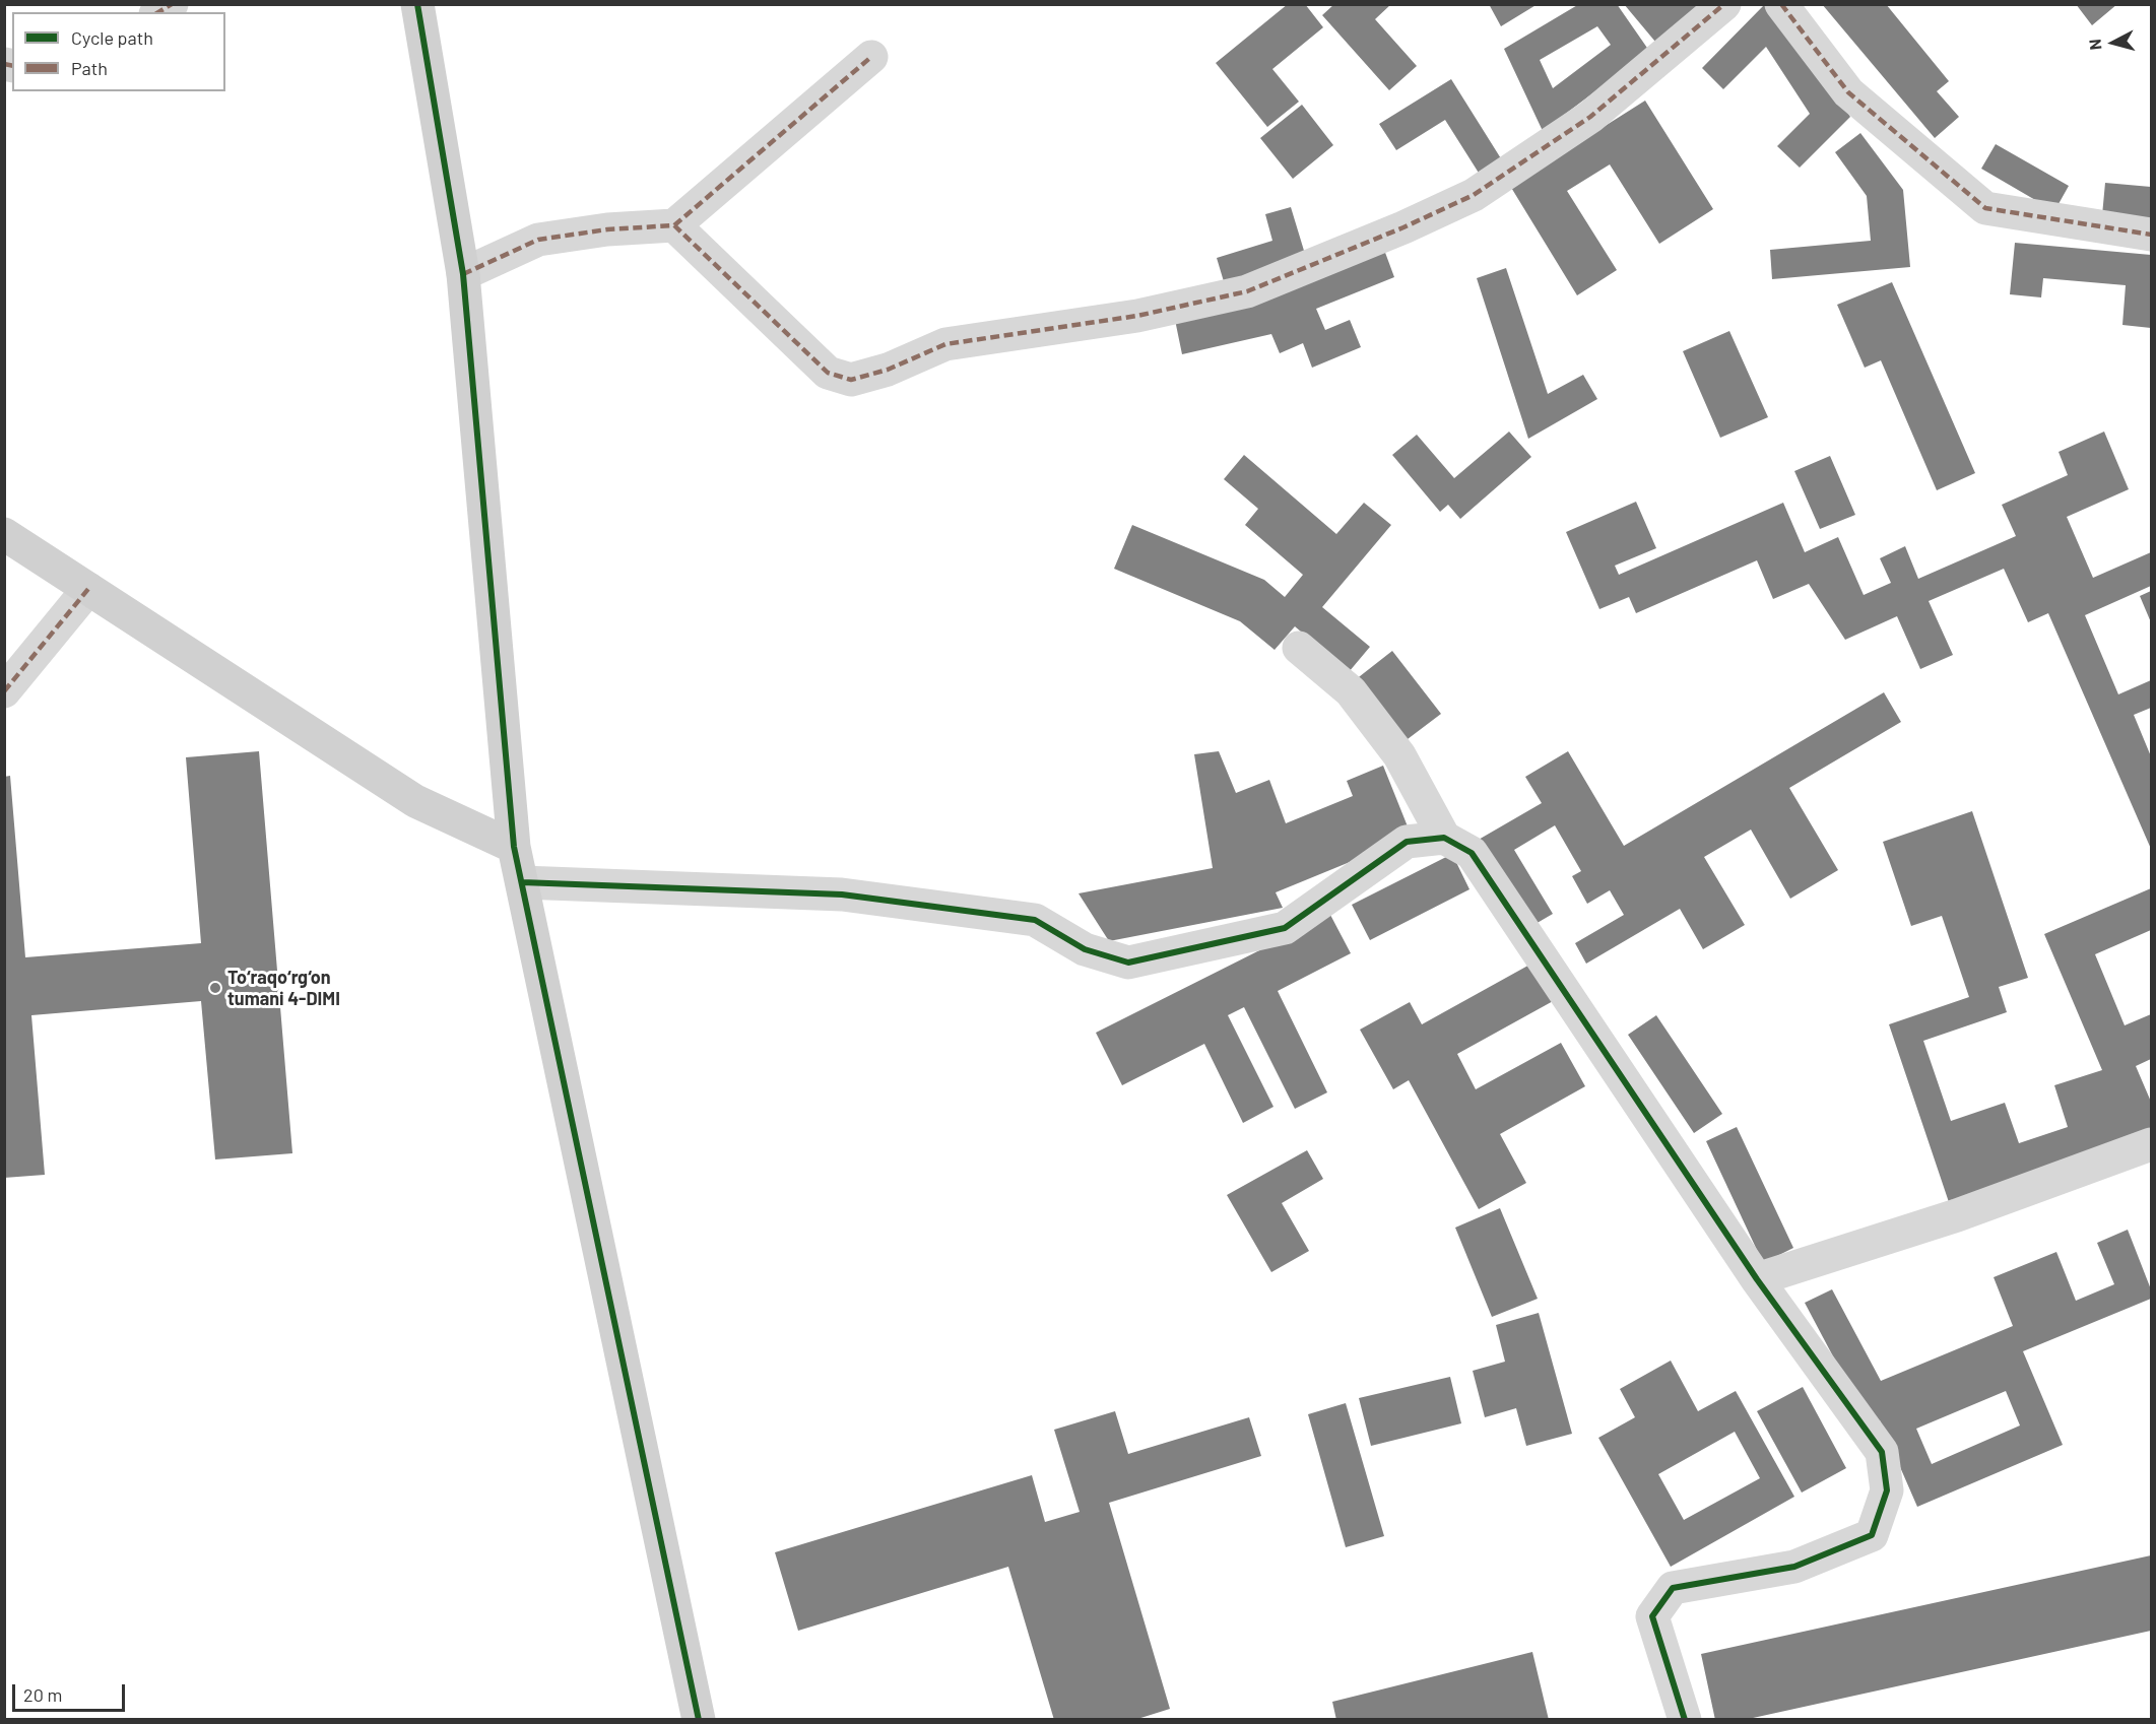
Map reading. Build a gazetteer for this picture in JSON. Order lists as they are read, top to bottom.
{
  "places": ["To‘raqo‘rg‘on tumani 4-DIMI"],
  "legend": ["Cycle path", "Path"],
  "scale_bar": "20 m",
  "north": "left"
}
